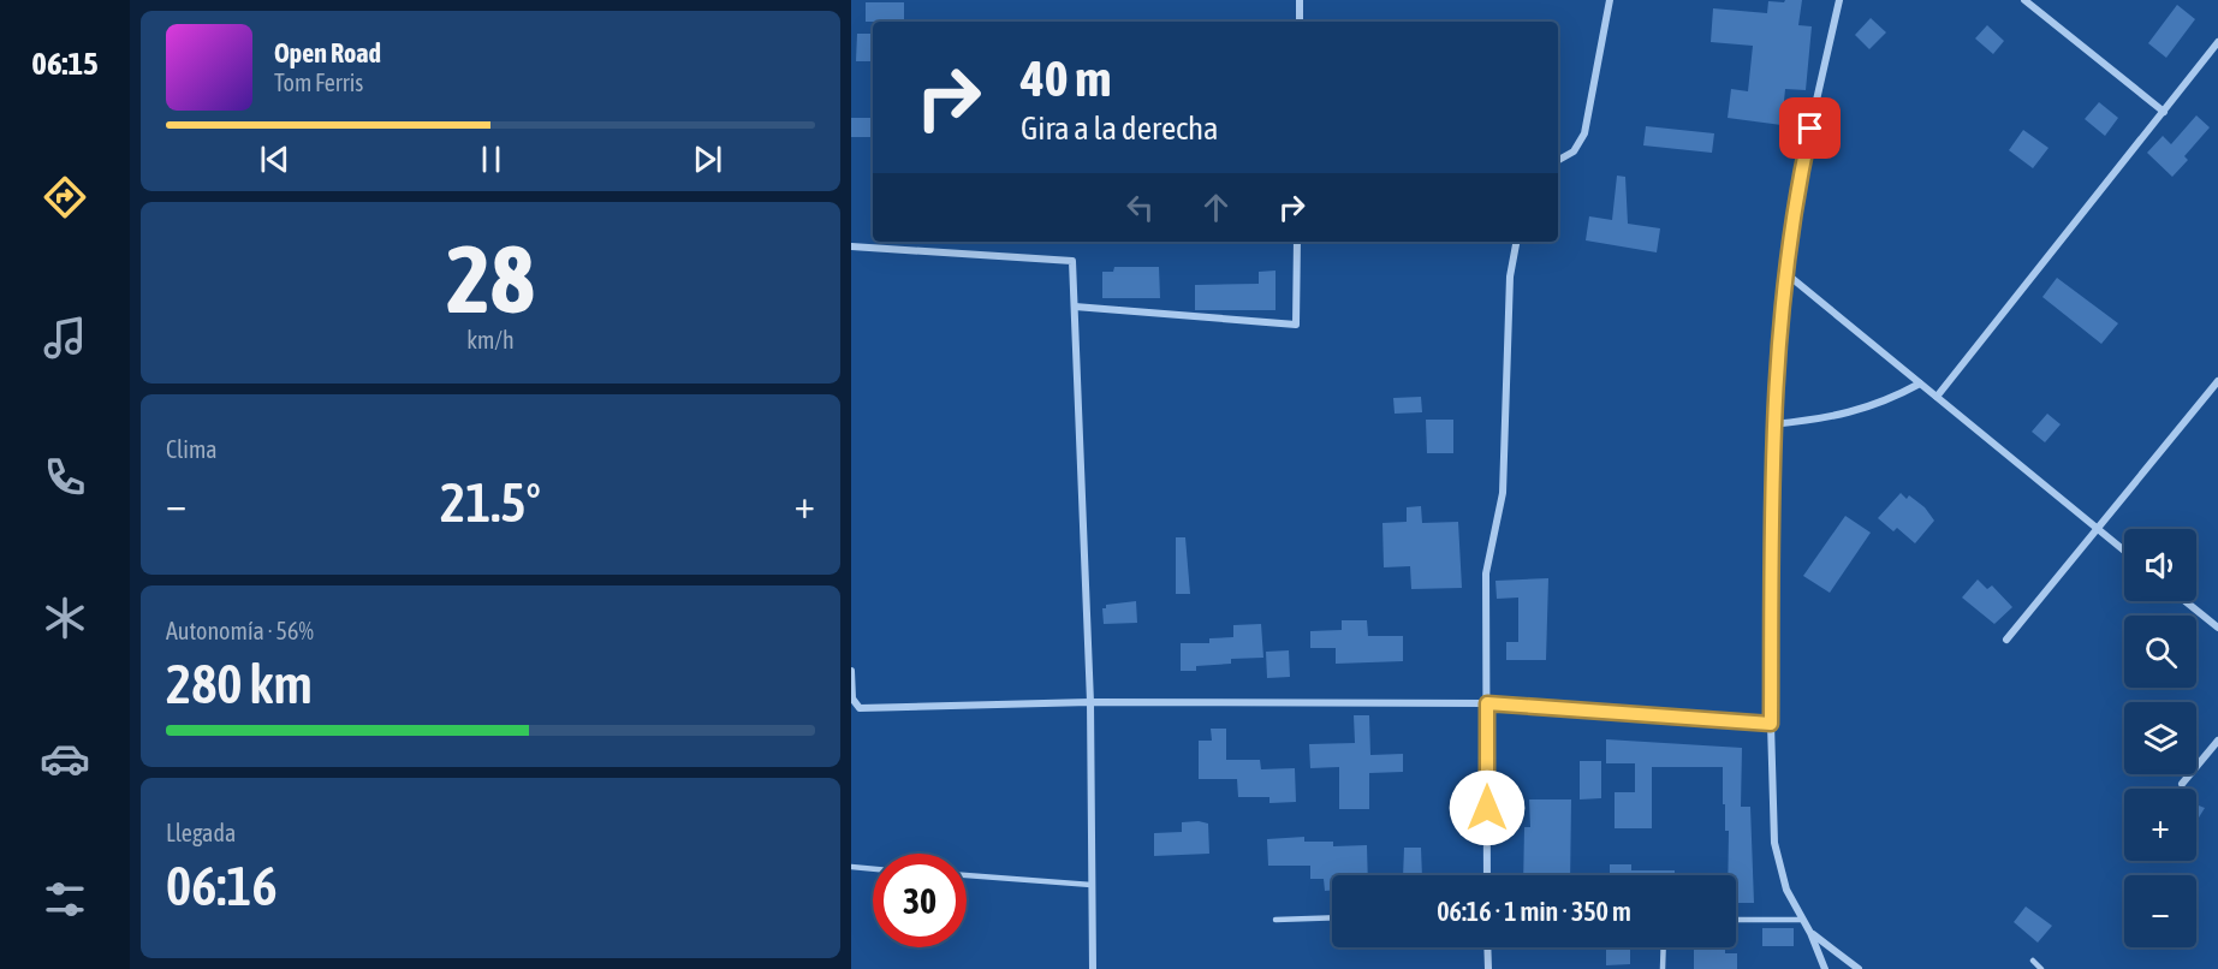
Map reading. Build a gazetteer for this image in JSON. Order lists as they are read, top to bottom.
{
  "page": {
    "tabs": "06:15",
    "turn": ["40 m", "Gira a la derecha"],
    "song": ["Open Road", "Tom Ferris"],
    "tile": [
      ["28", "km/h"],
      "Clima",
      ["Autonomía · 56%", "280 km"],
      ["Llegada", "06:16"]
    ],
    "heat": ["−", "21.5°", "+"],
    "map_buttons": ["+", "−"],
    "limit": "30",
    "trip": "06:16 · 1 min · 350 m"
  }
}
